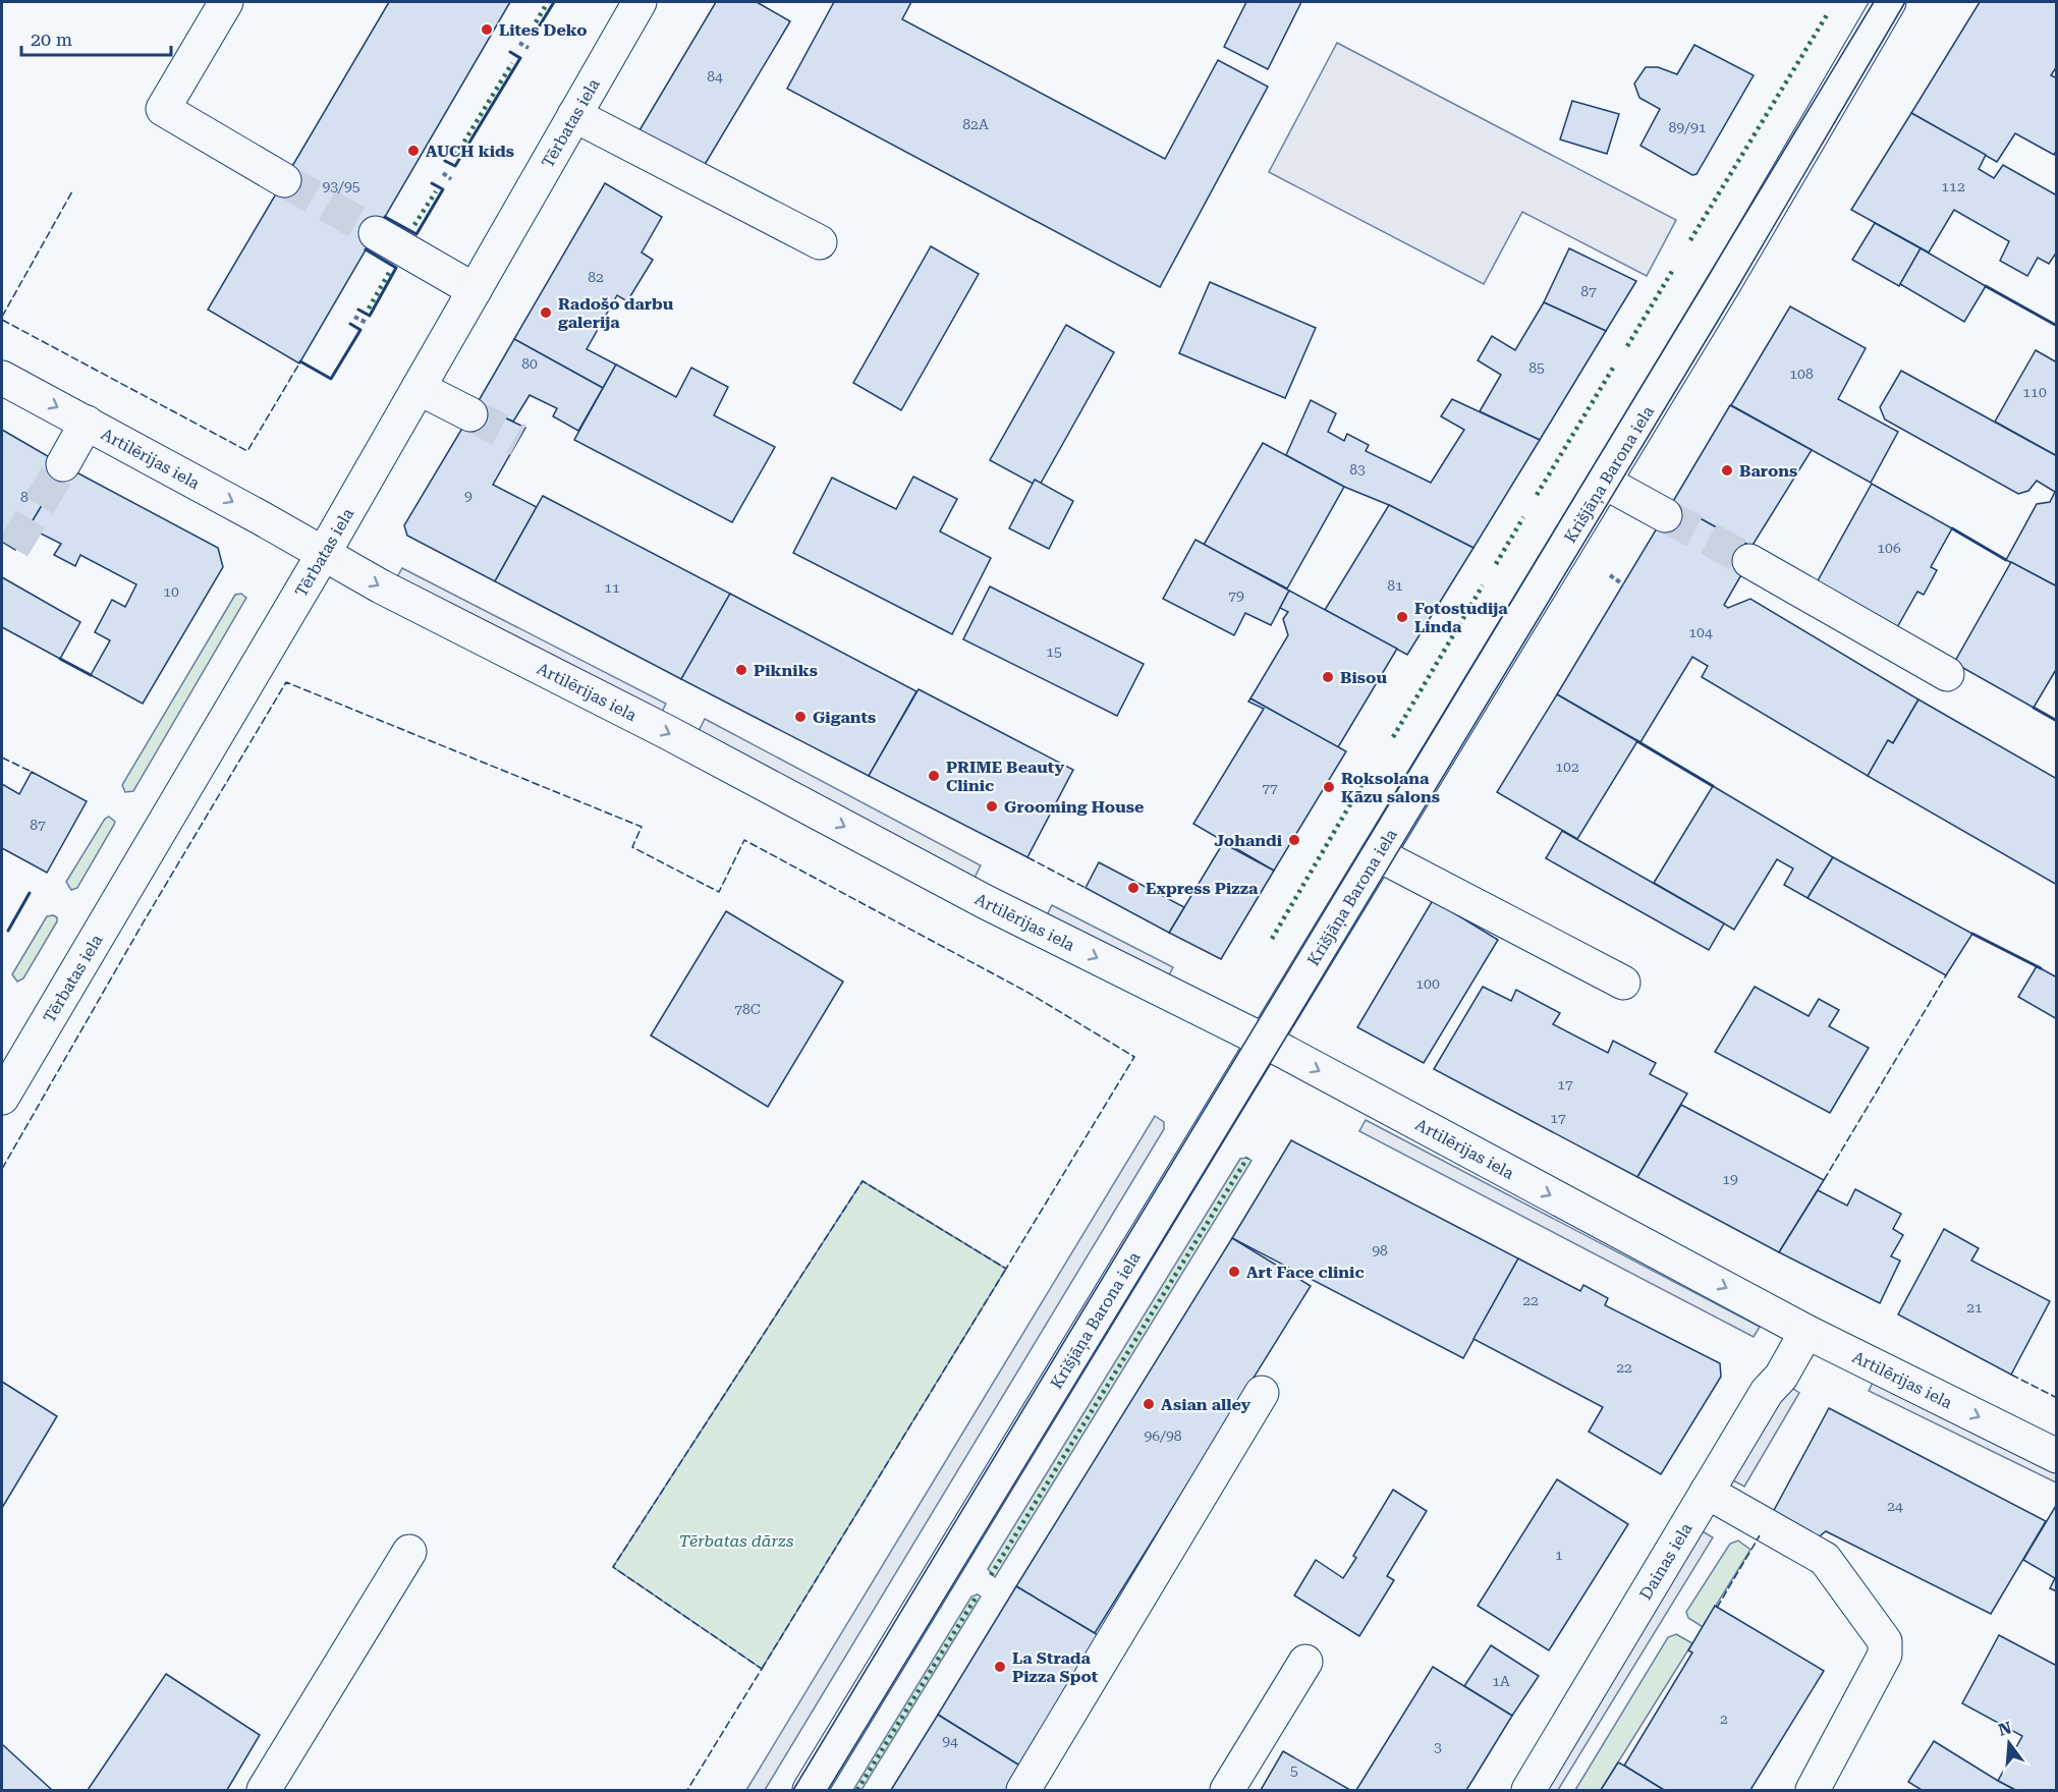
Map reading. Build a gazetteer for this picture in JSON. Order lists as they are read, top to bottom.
{
  "streets": {
    "street": [
      "Tērbatas iela",
      "Artilērijas iela",
      "Krišjāņa Barona iela",
      "Dainas iela"
    ]
  },
  "crossings": [
    ["Tērbatas iela", "Artilērijas iela"],
    ["Artilērijas iela", "Krišjāņa Barona iela"],
    ["Artilērijas iela", "Dainas iela"]
  ],
  "one_way": ["Artilērijas iela"],
  "parks": ["Tērbatas dārzs"],
  "places": [
    "Lites Deko",
    "AUCH kids",
    "Radošo darbu galerija",
    "Barons",
    "Fotostudija Linda",
    "Pikniks",
    "Bisou",
    "Gigants",
    "PRIME Beauty Clinic",
    "Roksolana Kāzu salons",
    "Grooming House",
    "Johandi",
    "Express Pizza",
    "Art Face clinic",
    "Asian alley",
    "La Strada Pizza Spot"
  ],
  "house_numbers": [
    "84",
    "82A",
    "89/91",
    "93/95",
    "112",
    "82",
    "87",
    "80",
    "85",
    "108",
    "110",
    "83",
    "9",
    "8",
    "106",
    "81",
    "11",
    "10",
    "79",
    "104",
    "15",
    "102",
    "77",
    "87",
    "100",
    "78C",
    "17",
    "17",
    "19",
    "98",
    "22",
    "21",
    "22",
    "96/98",
    "24",
    "1",
    "1A",
    "2",
    "94",
    "3",
    "5"
  ],
  "scale_bar": "20 m",
  "north": "top"
}
